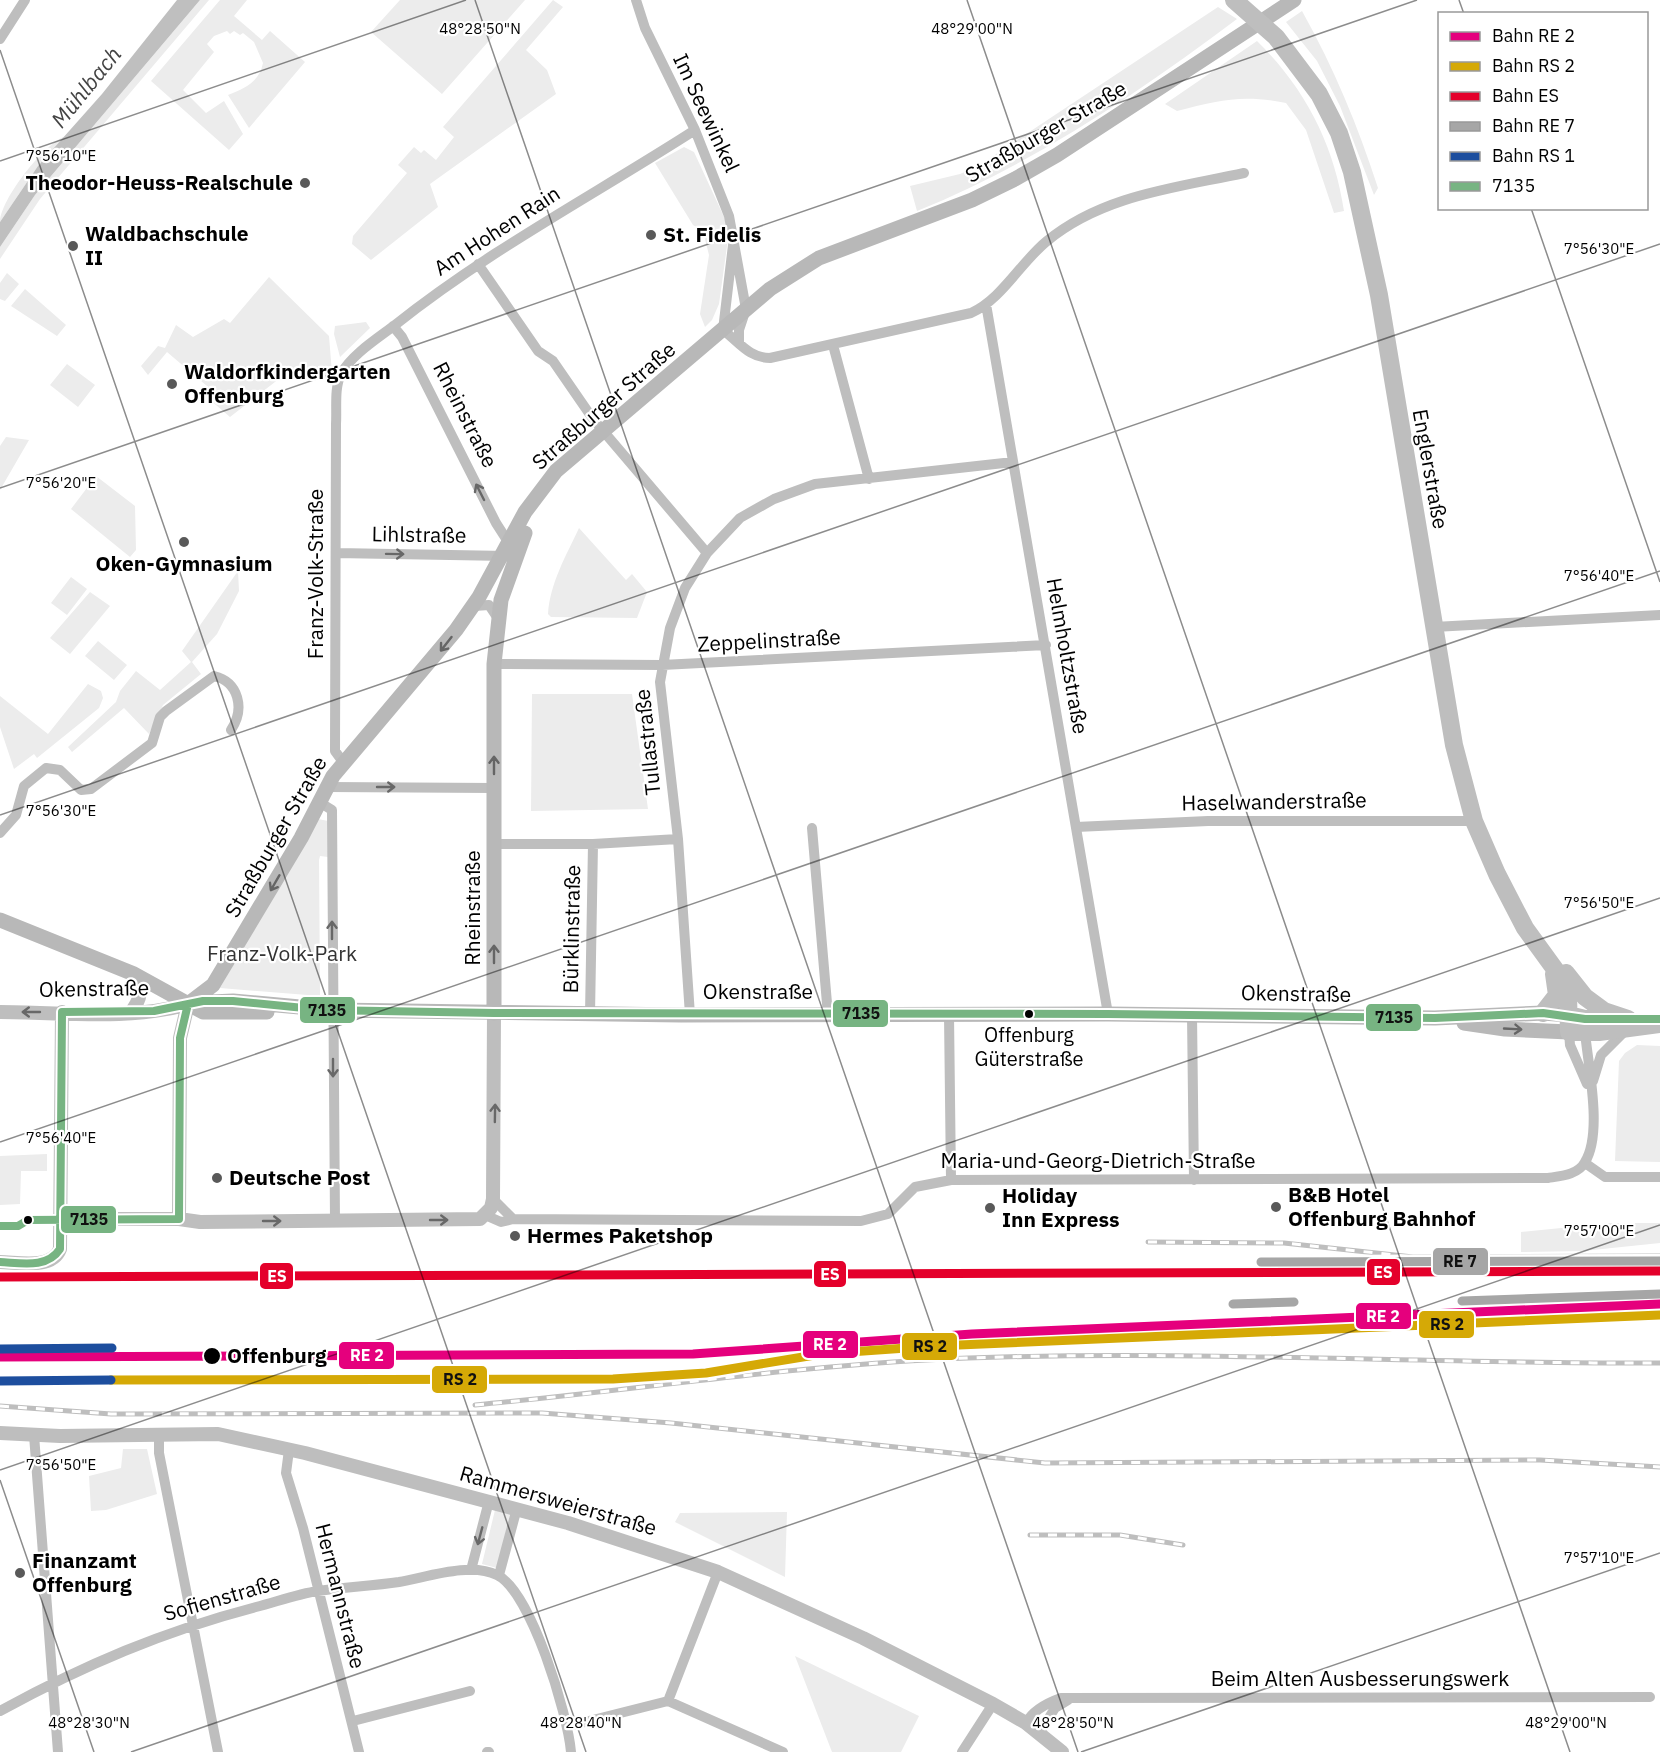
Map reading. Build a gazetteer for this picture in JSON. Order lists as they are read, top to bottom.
{
  "streets": {
    "main road": [
      "Straßburger Straße",
      "Rheinstraße",
      "Englerstraße",
      "Okenstraße"
    ],
    "street": [
      "Im Seewinkel",
      "Am Hohen Rain",
      "Lihlstraße",
      "Franz-Volk-Straße",
      "Zeppelinstraße",
      "Helmholtzstraße",
      "Tullastraße",
      "Haselwanderstraße",
      "Bürklinstraße",
      "Maria-und-Georg-Dietrich-Straße",
      "Rammersweierstraße",
      "Hermannstraße",
      "Sofienstraße",
      "Beim Alten Ausbesserungswerk"
    ]
  },
  "crossings": [
    ["Im Seewinkel", "Straßburger Straße"],
    ["Im Seewinkel", "Am Hohen Rain"],
    ["Straßburger Straße", "Rheinstraße"],
    ["Straßburger Straße", "Lihlstraße"],
    ["Straßburger Straße", "Franz-Volk-Straße"],
    ["Straßburger Straße", "Okenstraße"],
    ["Am Hohen Rain", "Rheinstraße"],
    ["Am Hohen Rain", "Franz-Volk-Straße"],
    ["Rheinstraße", "Lihlstraße"],
    ["Rheinstraße", "Zeppelinstraße"],
    ["Rheinstraße", "Okenstraße"],
    ["Englerstraße", "Haselwanderstraße"],
    ["Englerstraße", "Okenstraße"],
    ["Lihlstraße", "Franz-Volk-Straße"],
    ["Zeppelinstraße", "Helmholtzstraße"],
    ["Zeppelinstraße", "Tullastraße"],
    ["Helmholtzstraße", "Tullastraße"],
    ["Helmholtzstraße", "Haselwanderstraße"],
    ["Helmholtzstraße", "Okenstraße"],
    ["Tullastraße", "Okenstraße"],
    ["Bürklinstraße", "Okenstraße"],
    ["Rammersweierstraße", "Hermannstraße"],
    ["Rammersweierstraße", "Beim Alten Ausbesserungswerk"],
    ["Hermannstraße", "Sofienstraße"]
  ],
  "one_way": ["Rheinstraße", "Lihlstraße"],
  "water": ["Mühlbach"],
  "parks": ["Franz-Volk-Park"],
  "places": [
    "Theodor-Heuss-Realschule",
    "St. Fidelis",
    "Waldbachschule II",
    "Waldorfkindergarten Offenburg",
    "Oken-Gymnasium",
    "Offenburg Güterstraße",
    "Deutsche Post",
    "B&B Hotel Offenburg Bahnhof",
    "Holiday Inn Express",
    "Hermes Paketshop",
    "Offenburg",
    "Finanzamt Offenburg"
  ],
  "lines": ["transit line 7135", "rail line ES"],
  "legend": [
    "Bahn RE 2",
    "Bahn RS 2",
    "Bahn ES",
    "Bahn RE 7",
    "Bahn RS 1",
    "7135"
  ],
  "coordinates": [
    "48°28'50\"N",
    "48°29'00\"N",
    "7°56'10\"E",
    "7°56'30\"E",
    "7°56'20\"E",
    "7°56'40\"E",
    "7°56'50\"E",
    "7°57'00\"E",
    "7°57'10\"E",
    "48°28'30\"N",
    "48°28'40\"N"
  ]
}
